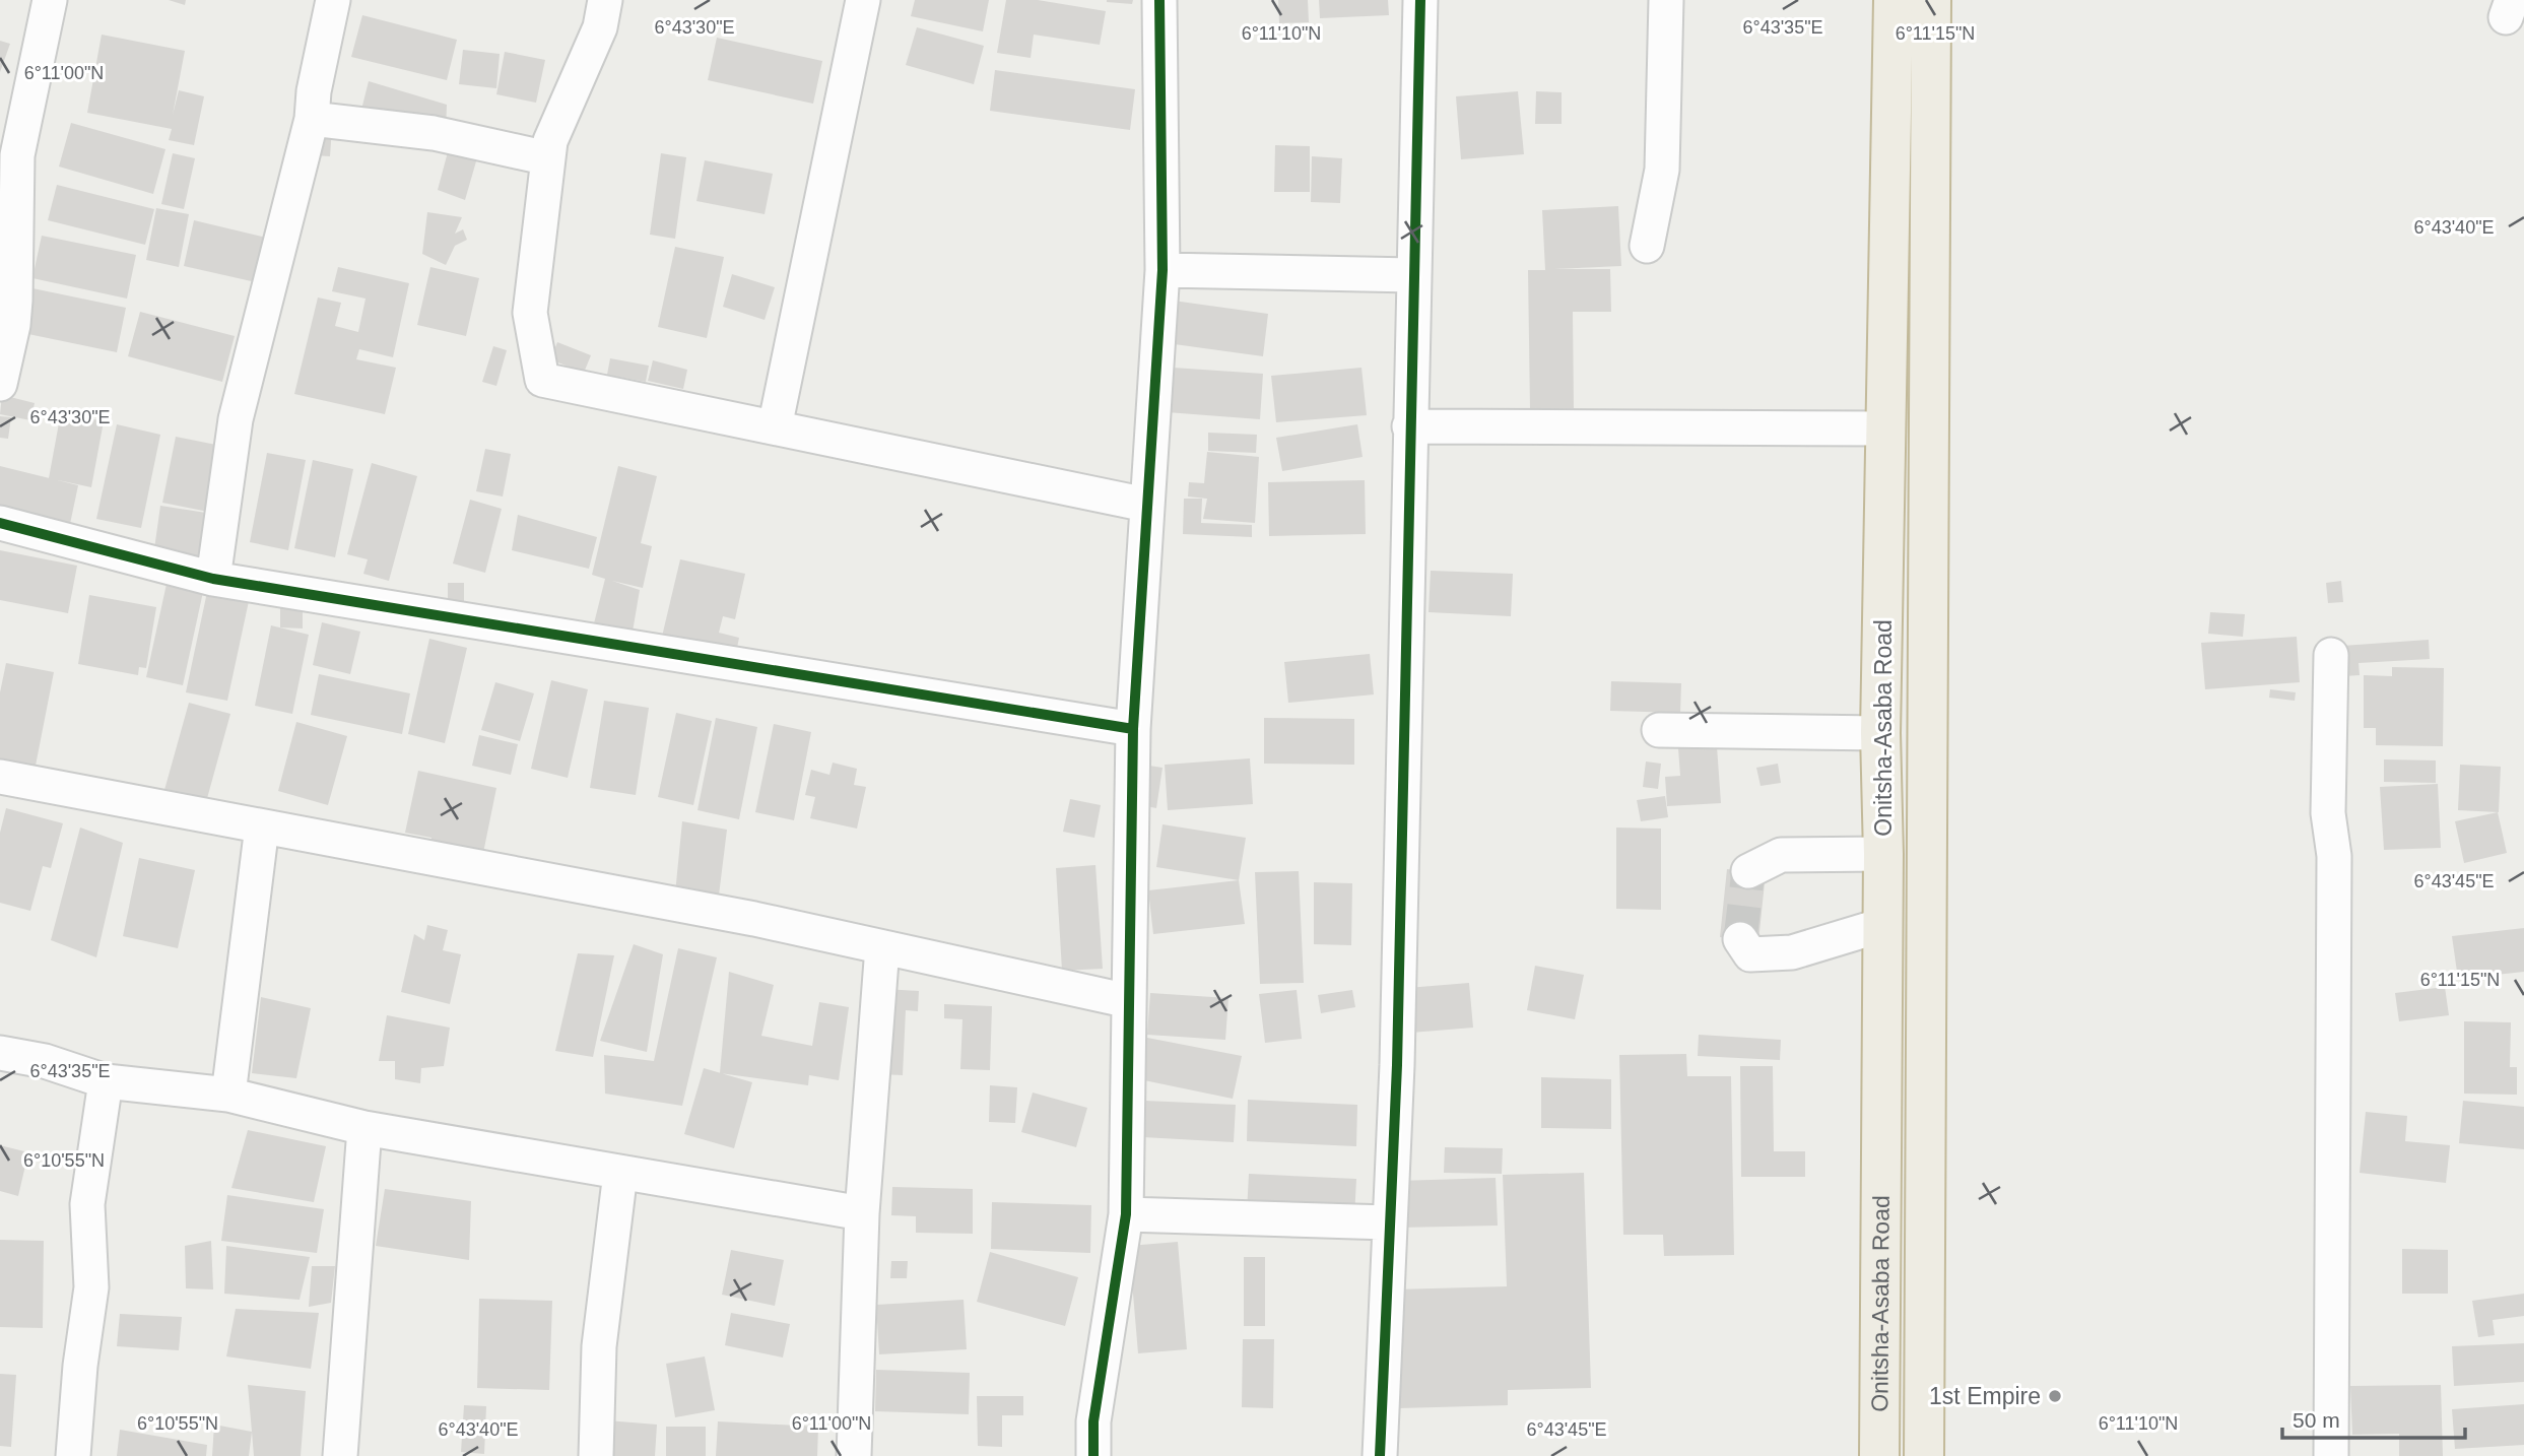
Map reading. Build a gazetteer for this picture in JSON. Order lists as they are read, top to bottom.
{
  "streets": {
    "highway": ["Onitsha-Asaba Road"]
  },
  "places": ["1st Empire"],
  "scale_bar": "50 m",
  "coordinates": [
    "6°43'30\"E",
    "6°43'35\"E",
    "6°11'10\"N",
    "6°11'15\"N",
    "6°11'00\"N",
    "6°43'40\"E",
    "6°43'45\"E",
    "6°10'55\"N"
  ]
}
